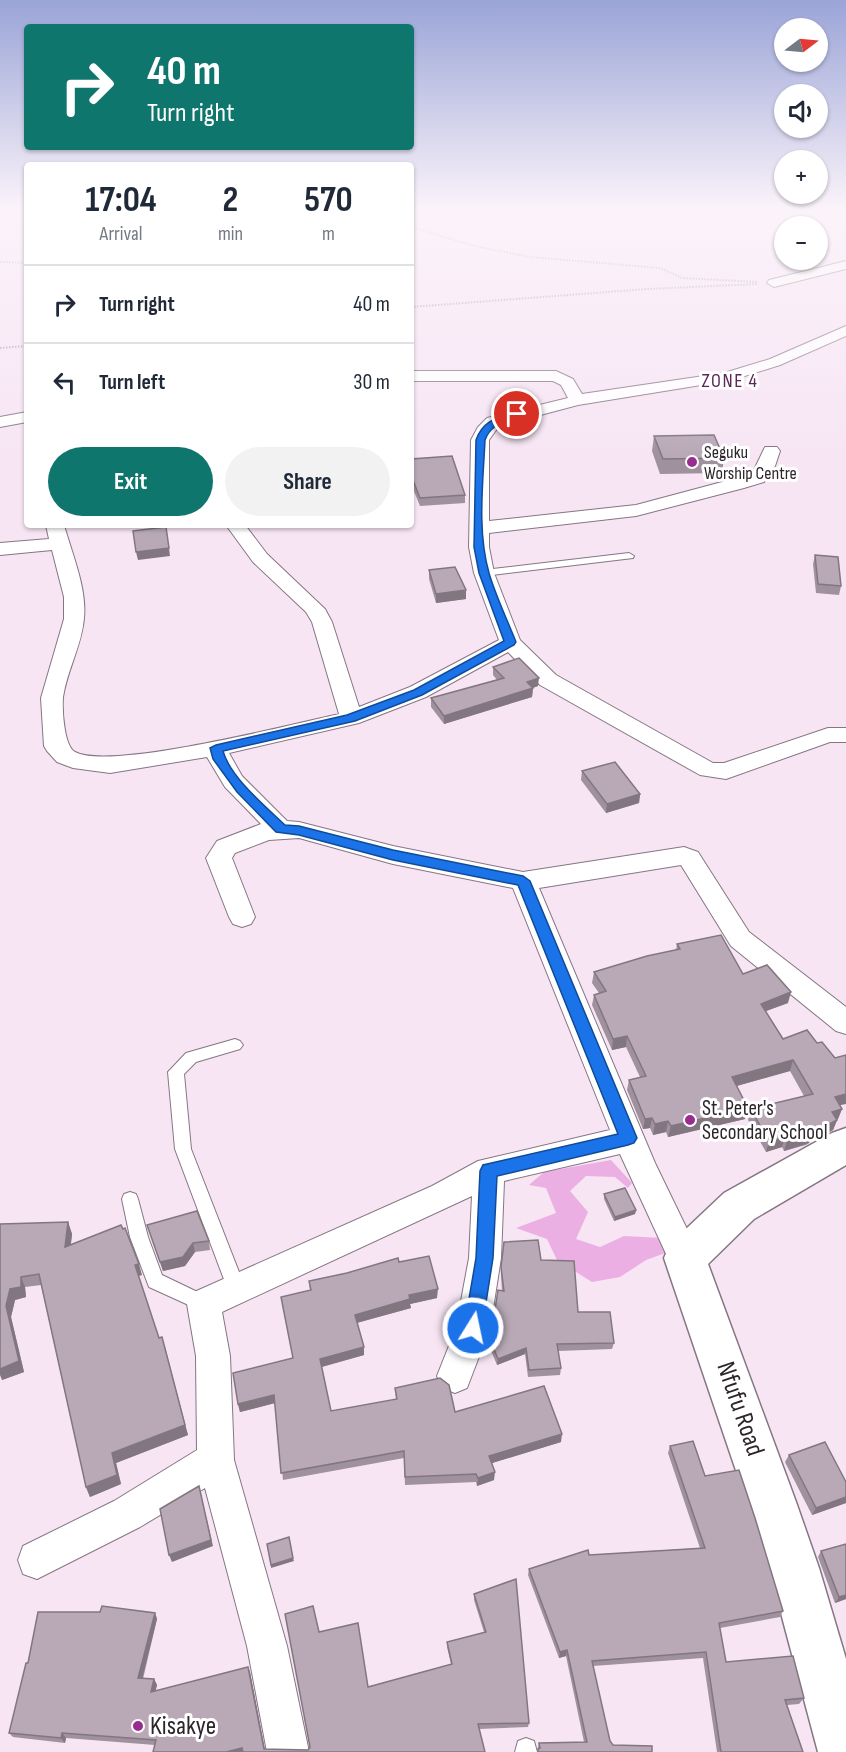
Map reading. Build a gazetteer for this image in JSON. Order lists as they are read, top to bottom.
{
  "streets": {
    "street": ["Nfufu Road"]
  },
  "districts": ["ZONE 4"],
  "places": ["Seguku Worship Centre", "St. Peter's Secondary School", "Kisakye"],
  "north": "right",
  "page": {
    "map_buttons": ["+", "−"],
    "turn": ["40 m", "Turn right"],
    "eta": [
      "17:04",
      "Arrival",
      "2",
      "min",
      "570",
      "m"
    ],
    "list": [
      {
        "name": "Turn right",
        "value": "40 m"
      },
      {
        "name": "Turn left",
        "value": "30 m"
      }
    ],
    "buttons": ["Exit", "Share"]
  }
}
